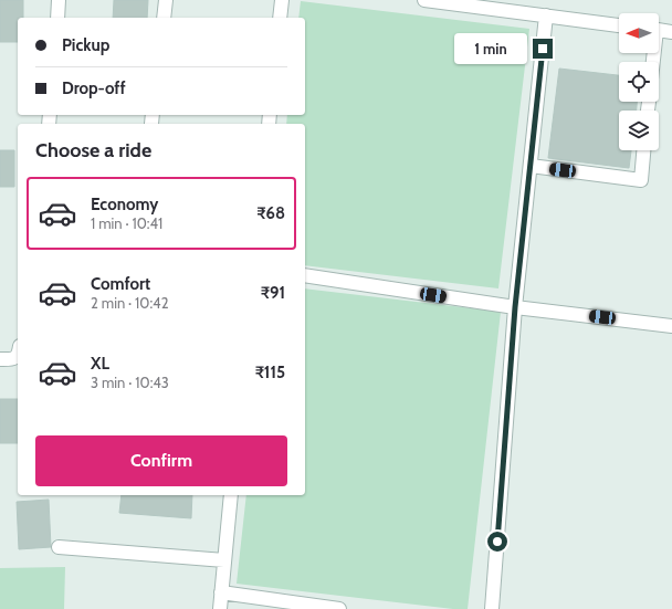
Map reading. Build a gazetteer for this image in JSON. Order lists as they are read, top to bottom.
{
  "north": "left",
  "page": {
    "banner": ["Pickup", "Drop-off"],
    "bubble": "1 min",
    "heading": "Choose a ride",
    "list": [
      {
        "name": "Economy",
        "note": "1 min · 10:41",
        "value": "₹68"
      },
      {
        "name": "Comfort",
        "note": "2 min · 10:42",
        "value": "₹91"
      },
      {
        "name": "XL",
        "note": "3 min · 10:43",
        "value": "₹115"
      }
    ],
    "buttons": "Confirm"
  }
}
